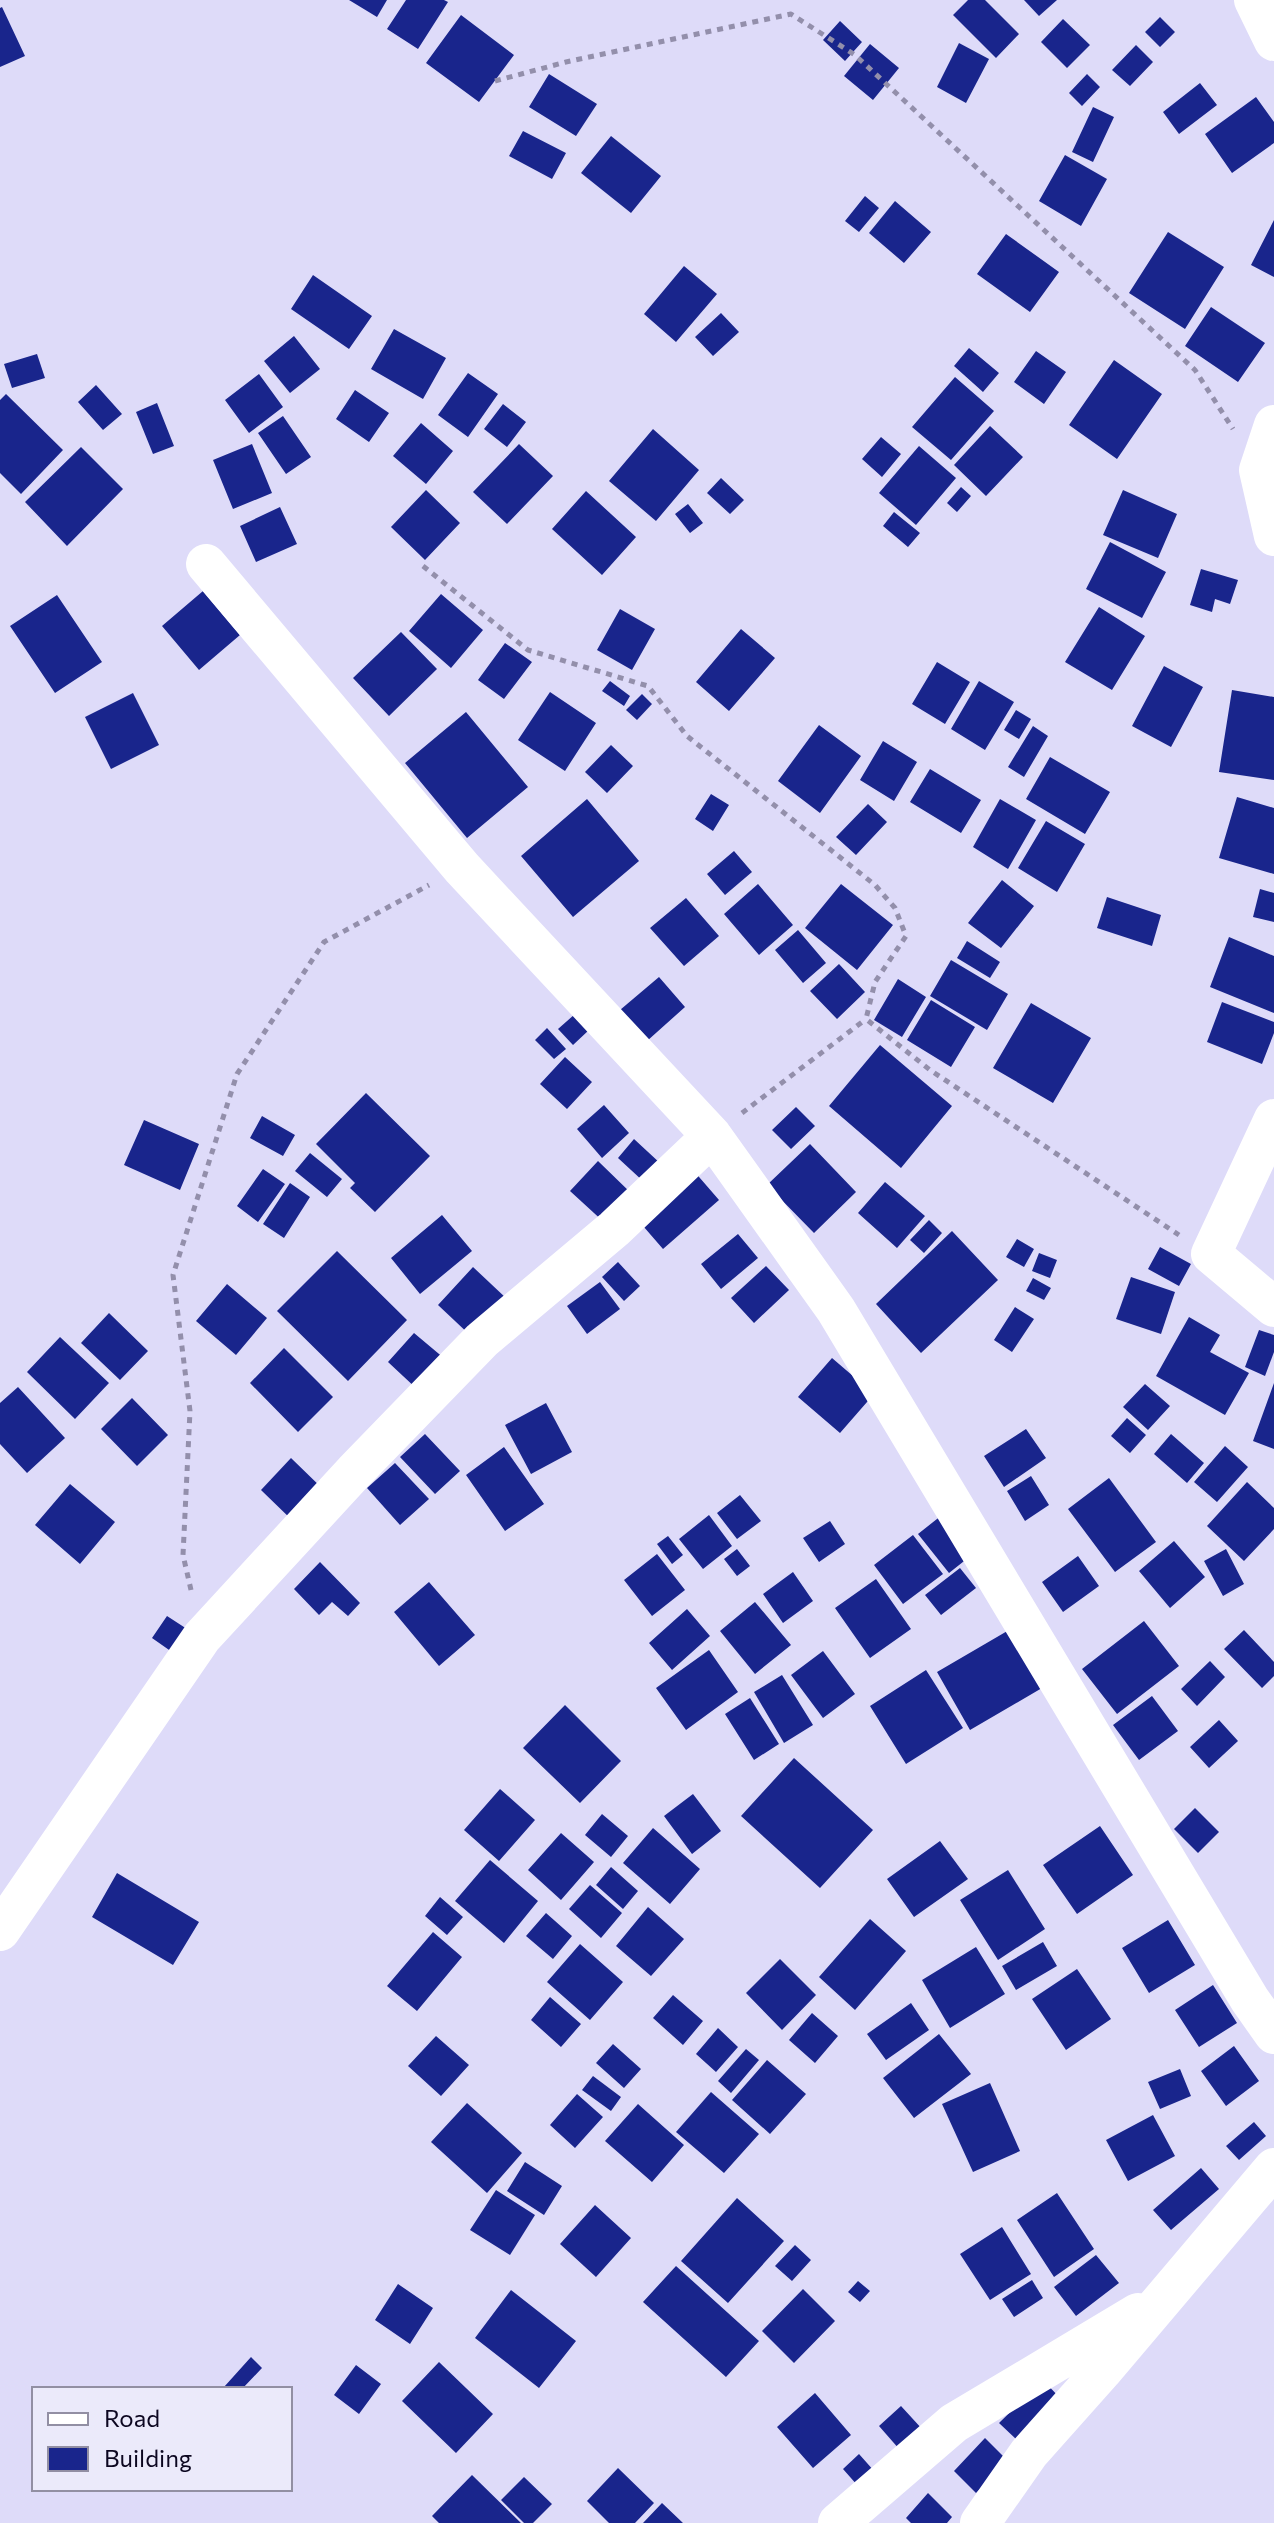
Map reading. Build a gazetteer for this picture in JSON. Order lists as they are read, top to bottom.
{
  "legend": ["Road", "Building"]
}
